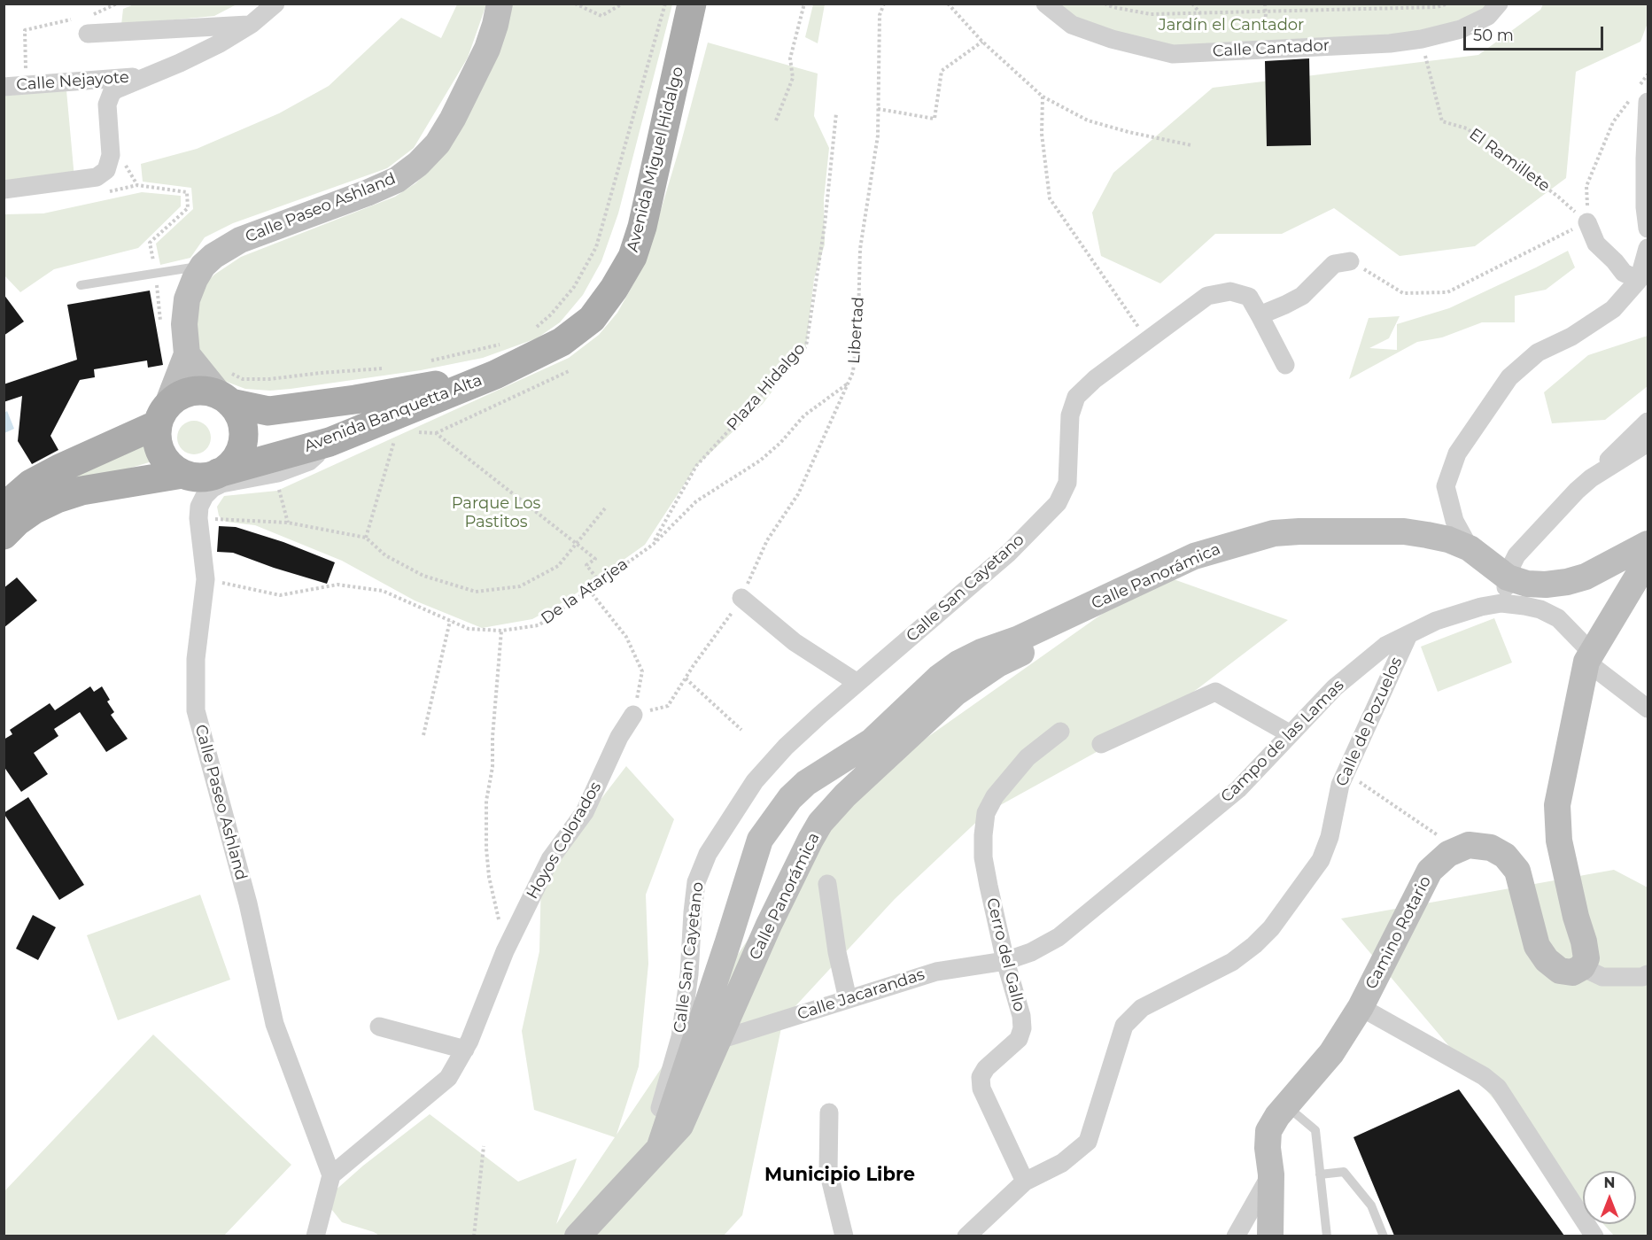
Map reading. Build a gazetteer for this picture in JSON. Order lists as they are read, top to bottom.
{
  "streets": {
    "main road": ["Avenida Miguel Hidalgo", "Avenida Banquetta Alta"],
    "street": [
      "Calle Cantador",
      "Calle Nejayote",
      "Calle Paseo Ashland",
      "Calle Panorámica",
      "Calle San Cayetano",
      "Calle de Pozuelos",
      "Campo de las Lamas",
      "Hoyos Colorados",
      "Camino Rotario",
      "Cerro del Gallo",
      "Calle Jacarandas"
    ],
    "path": [
      "El Ramillete",
      "Libertad",
      "Plaza Hidalgo",
      "De la Atarjea"
    ]
  },
  "crossings": [
    ["Calle Cantador", "El Ramillete"],
    ["Avenida Miguel Hidalgo", "Avenida Banquetta Alta"],
    ["Calle Paseo Ashland", "Avenida Banquetta Alta"],
    ["Calle Paseo Ashland", "De la Atarjea"],
    ["Calle Paseo Ashland", "Hoyos Colorados"],
    ["Libertad", "De la Atarjea"],
    ["Libertad", "Hoyos Colorados"],
    ["Plaza Hidalgo", "De la Atarjea"],
    ["Calle Panorámica", "Calle San Cayetano"],
    ["Calle Panorámica", "Calle Jacarandas"],
    ["Calle de Pozuelos", "Campo de las Lamas"],
    ["Calle de Pozuelos", "Cerro del Gallo"],
    ["Campo de las Lamas", "Cerro del Gallo"],
    ["Campo de las Lamas", "Calle Jacarandas"],
    ["Cerro del Gallo", "Calle Jacarandas"]
  ],
  "districts": ["Municipio Libre"],
  "parks": ["Jardín el Cantador", "Parque Los Pastitos"],
  "scale_bar": "50 m",
  "north": "top"
}
